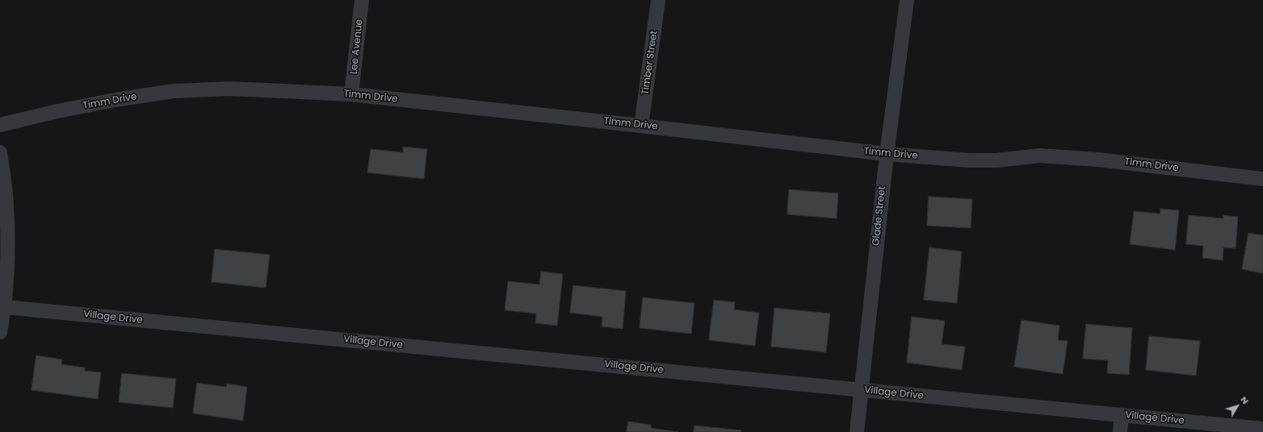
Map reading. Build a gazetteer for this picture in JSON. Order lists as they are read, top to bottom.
{
  "streets": {
    "street": [
      "Lee Avenue",
      "Timber Street",
      "Timm Drive",
      "Glade Street",
      "Village Drive"
    ]
  },
  "crossings": [
    ["Lee Avenue", "Timm Drive"],
    ["Timber Street", "Timm Drive"],
    ["Timm Drive", "Glade Street"],
    ["Glade Street", "Village Drive"]
  ],
  "north": "top right"
}
